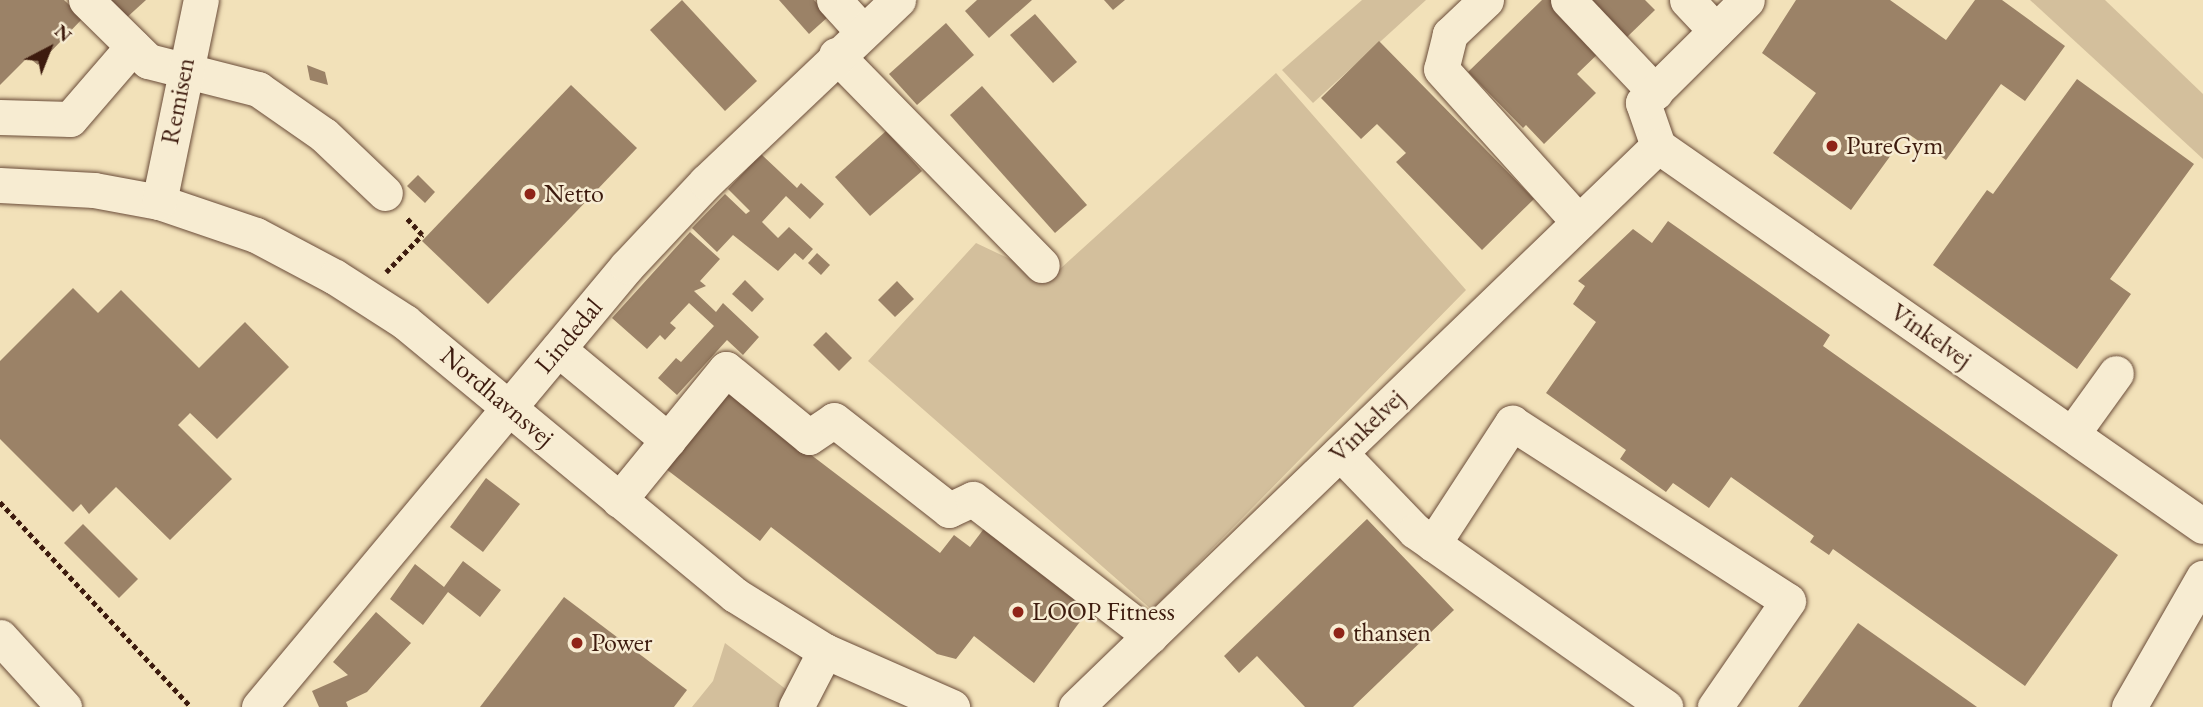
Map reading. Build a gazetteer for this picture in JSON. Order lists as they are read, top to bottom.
{
  "streets": {
    "street": [
      "Remisen",
      "Lindedal",
      "Vinkelvej",
      "Nordhavnsvej"
    ]
  },
  "crossings": [
    ["Remisen", "Nordhavnsvej"],
    ["Lindedal", "Nordhavnsvej"]
  ],
  "places": [
    "PureGym",
    "Netto",
    "LOOP Fitness",
    "thansen",
    "Power"
  ],
  "north": "top right"
}
